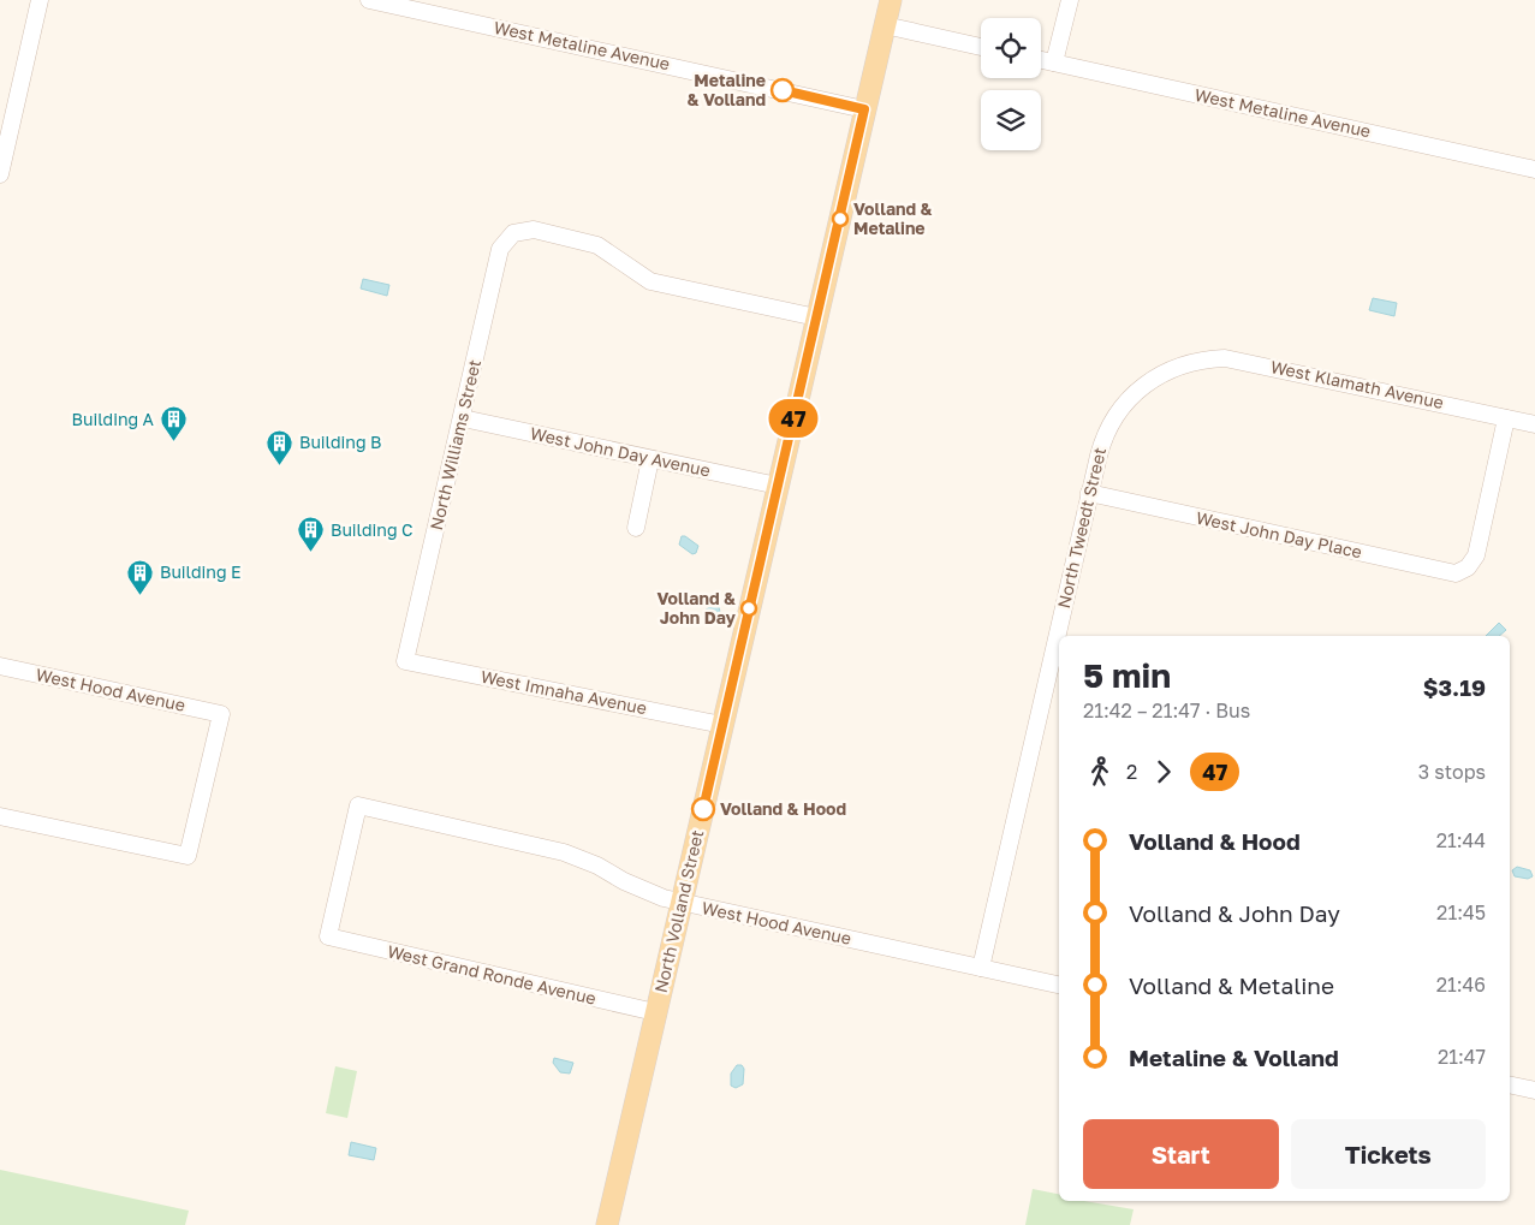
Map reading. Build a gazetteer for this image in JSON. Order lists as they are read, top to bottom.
{
  "streets": {
    "main road": ["North Volland Street"],
    "street": [
      "West Metaline Avenue",
      "West Klamath Avenue",
      "North Williams Street",
      "West John Day Avenue",
      "North Tweedt Street",
      "West John Day Place",
      "West Hood Avenue",
      "West Imnaha Avenue",
      "West Grand Ronde Avenue"
    ]
  },
  "crossings": [
    ["West Metaline Avenue", "North Volland Street"],
    ["West Klamath Avenue", "North Tweedt Street"],
    ["West Klamath Avenue", "West John Day Place"],
    ["North Williams Street", "West John Day Avenue"],
    ["North Williams Street", "West Imnaha Avenue"],
    ["North Williams Street", "North Volland Street"],
    ["West John Day Avenue", "North Volland Street"],
    ["North Tweedt Street", "West John Day Place"],
    ["North Tweedt Street", "West Hood Avenue"],
    ["West Hood Avenue", "North Volland Street"],
    ["West Hood Avenue", "West Grand Ronde Avenue"],
    ["West Imnaha Avenue", "North Volland Street"],
    ["North Volland Street", "West Grand Ronde Avenue"]
  ],
  "places": {
    "other": [
      "Metaline & Volland",
      "Volland & Metaline",
      "Volland & John Day",
      "Volland & Hood"
    ],
    "building": [
      "Building A",
      "Building B",
      "Building C",
      "Building E"
    ]
  },
  "lines": ["bus line 47"],
  "page": {
    "on_map": "47",
    "heading": ["5 min", "21:42 – 21:47 · Bus", "$3.19"],
    "legs": ["2", "47", "3 stops"],
    "list": [
      {
        "name": "Volland & Hood",
        "value": "21:44"
      },
      {
        "name": "Volland & John Day",
        "value": "21:45"
      },
      {
        "name": "Volland & Metaline",
        "value": "21:46"
      },
      {
        "name": "Metaline & Volland",
        "value": "21:47"
      }
    ],
    "buttons": ["Start", "Tickets"]
  }
}
